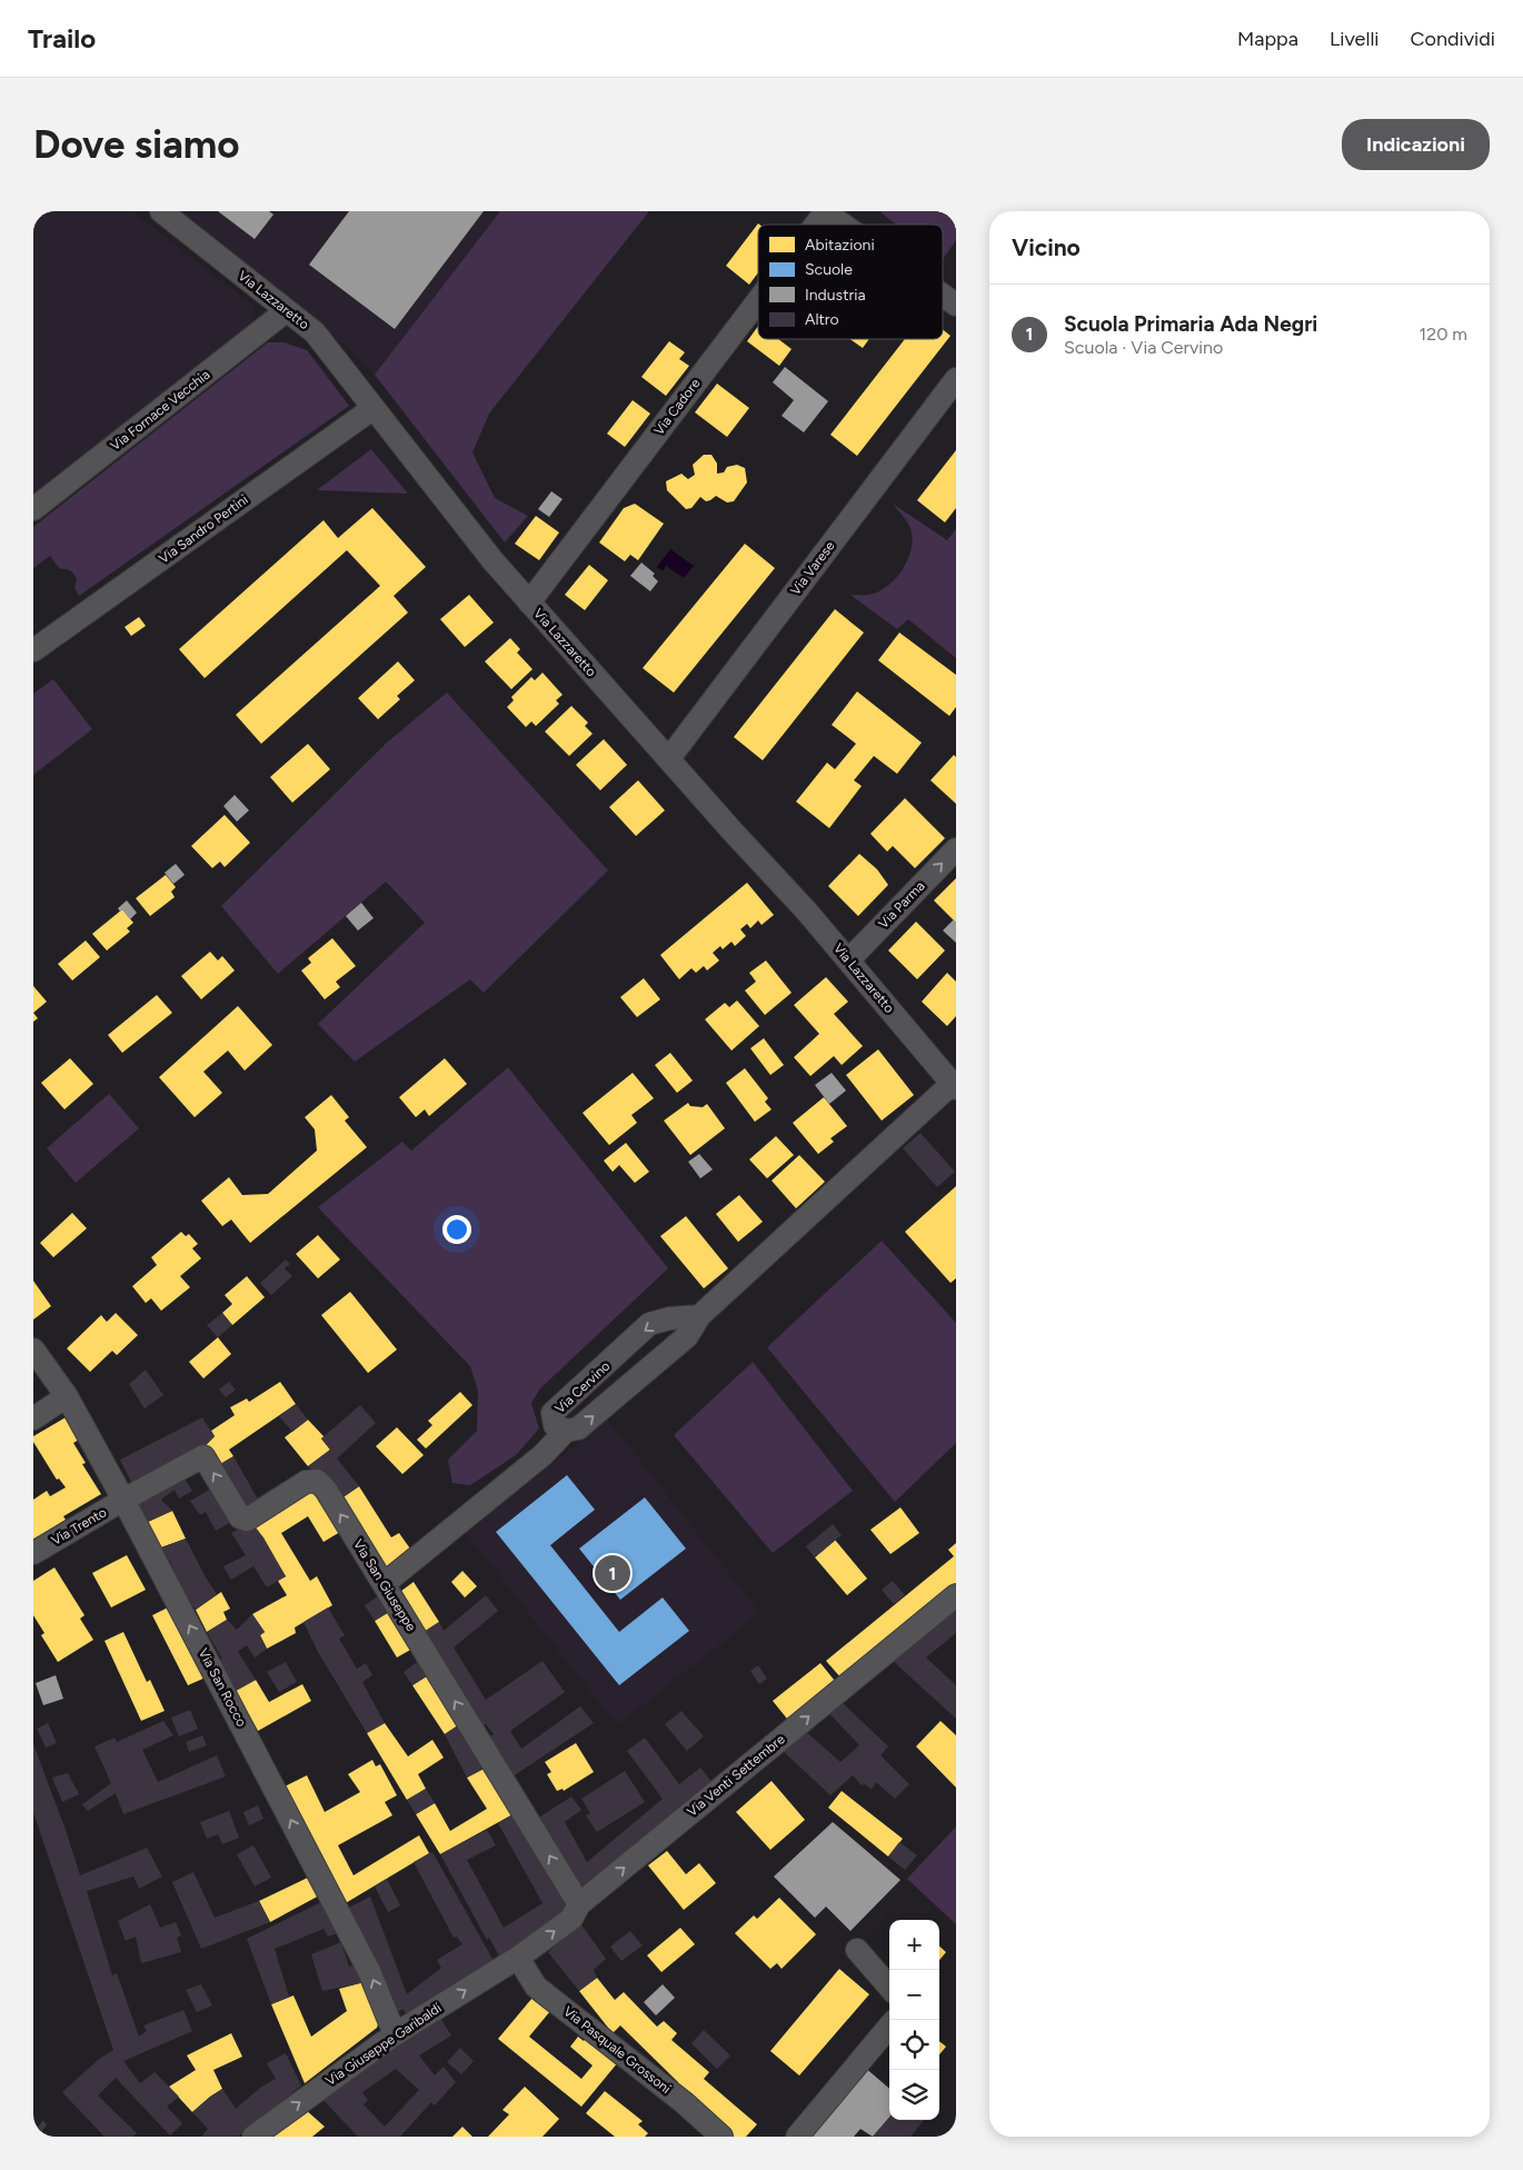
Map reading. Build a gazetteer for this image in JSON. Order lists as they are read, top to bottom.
{
  "streets": {
    "street": [
      "Via Lazzaretto",
      "Via Cadore",
      "Via Fornace Vecchia",
      "Via Sandro Pertini",
      "Via Varese",
      "Via Parma",
      "Via Cervino",
      "Via Trento",
      "Via San Giuseppe",
      "Via San Rocco",
      "Via Venti Settembre",
      "Via Giuseppe Garibaldi",
      "Via Pasquale Grossoni"
    ]
  },
  "crossings": [
    ["Via Lazzaretto", "Via Cadore"],
    ["Via Lazzaretto", "Via Fornace Vecchia"],
    ["Via Lazzaretto", "Via Sandro Pertini"],
    ["Via Lazzaretto", "Via Varese"],
    ["Via Lazzaretto", "Via Parma"],
    ["Via Lazzaretto", "Via Cervino"],
    ["Via Trento", "Via San Giuseppe"],
    ["Via Trento", "Via San Rocco"],
    ["Via San Giuseppe", "Via San Rocco"],
    ["Via San Giuseppe", "Via Venti Settembre"],
    ["Via San Rocco", "Via Giuseppe Garibaldi"],
    ["Via Venti Settembre", "Via Giuseppe Garibaldi"],
    ["Via Venti Settembre", "Via Pasquale Grossoni"],
    ["Via Giuseppe Garibaldi", "Via Pasquale Grossoni"]
  ],
  "one_way": [
    "Via Parma",
    "Via San Giuseppe",
    "Via San Rocco",
    "Via Venti Settembre",
    "Via Giuseppe Garibaldi"
  ],
  "legend": [
    "Abitazioni",
    "Scuole",
    "Industria",
    "Altro"
  ],
  "page": {
    "header": "Trailo",
    "nav": ["Mappa", "Livelli", "Condividi"],
    "buttons": "Indicazioni",
    "title": "Dove siamo",
    "heading": "Vicino",
    "list": [
      {
        "mark": "1",
        "name": "Scuola Primaria Ada Negri",
        "note": "Scuola · Via Cervino",
        "value": "120 m"
      }
    ],
    "pins": "1",
    "map_buttons": ["+", "−"]
  }
}
